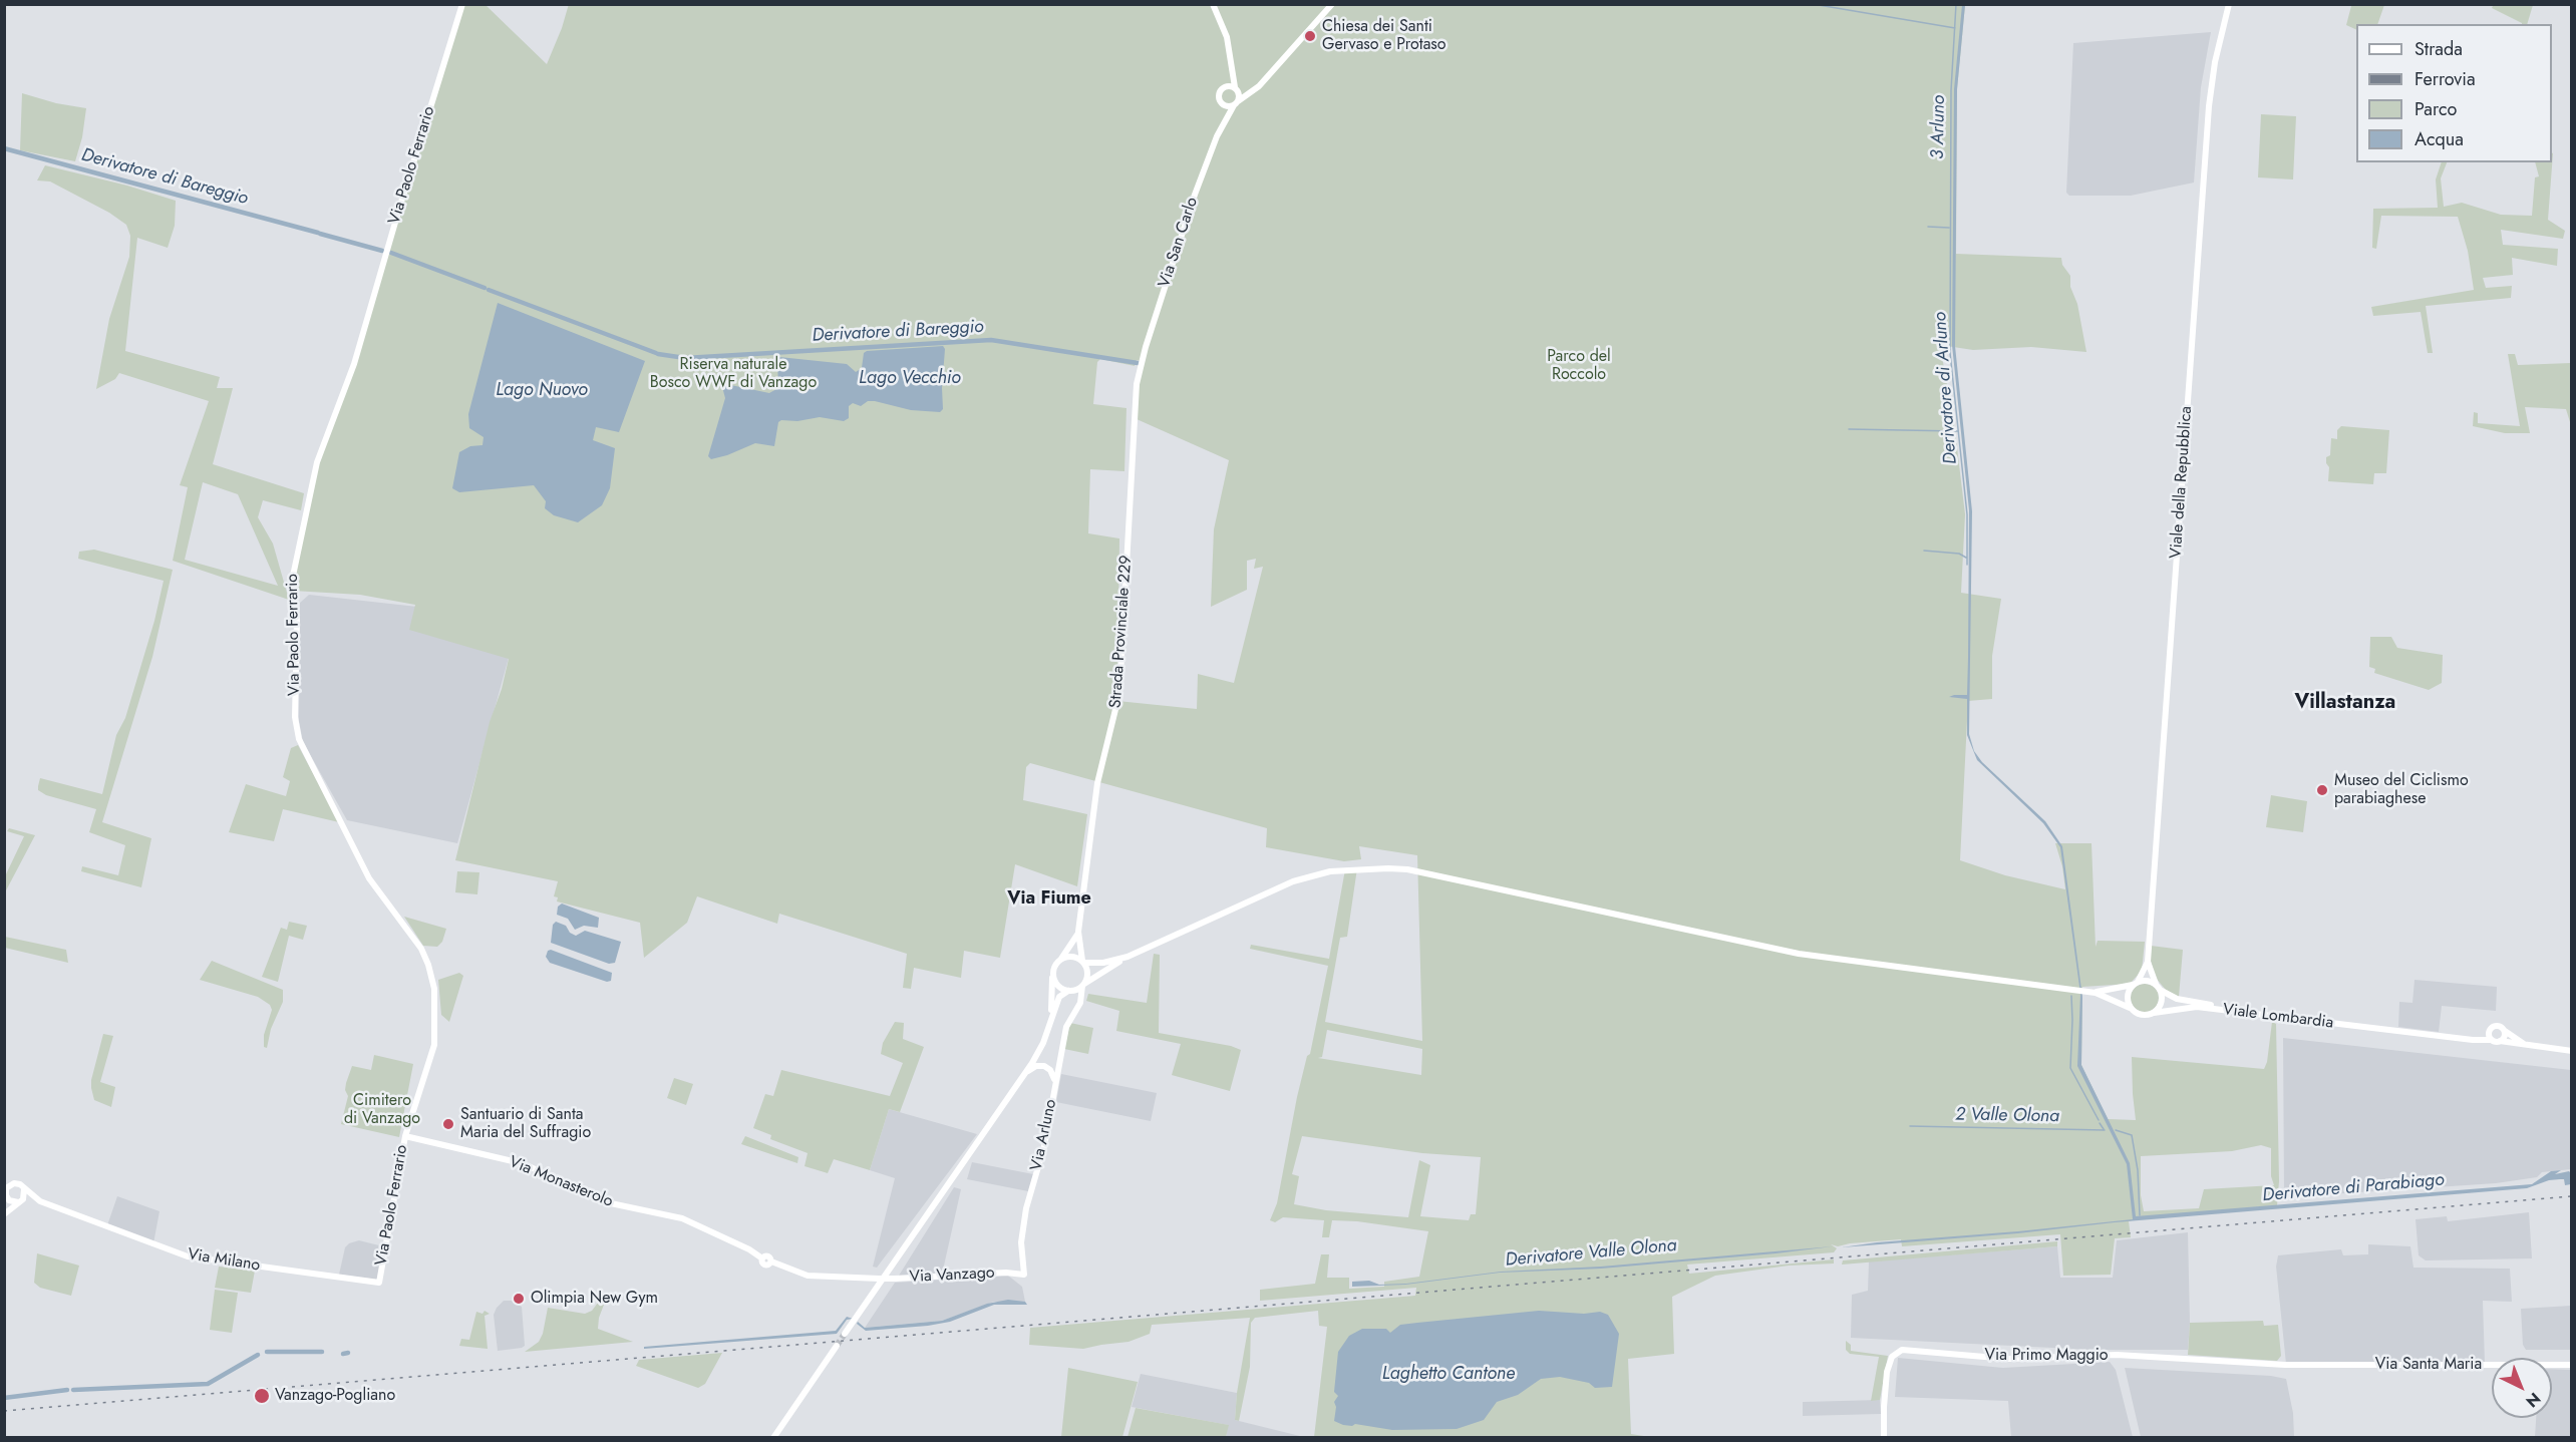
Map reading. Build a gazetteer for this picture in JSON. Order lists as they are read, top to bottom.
{
  "streets": {
    "street": [
      "Via Paolo Ferrario",
      "Via San Carlo",
      "Viale della Repubblica",
      "Strada Provinciale 229",
      "Viale Lombardia",
      "Via Arluno",
      "Via Monasterolo",
      "Via Milano",
      "Via Vanzago",
      "Via Primo Maggio",
      "Via Santa Maria"
    ]
  },
  "crossings": [
    ["Via Paolo Ferrario", "Via Monasterolo"],
    ["Via Paolo Ferrario", "Via Milano"],
    ["Via San Carlo", "Strada Provinciale 229"],
    ["Via Arluno", "Via Vanzago"],
    ["Via Monasterolo", "Via Vanzago"],
    ["Via Primo Maggio", "Via Santa Maria"]
  ],
  "districts": ["Villastanza", "Via Fiume"],
  "water": [
    "3 Arluno",
    "Derivatore di Bareggio",
    "Lago Vecchio",
    "Derivatore di Arluno",
    "Lago Nuovo",
    "2 Valle Olona",
    "Derivatore di Parabiago",
    "Derivatore Valle Olona",
    "Laghetto Cantone"
  ],
  "parks": ["Parco del Roccolo", "Riserva naturale Bosco WWF di Vanzago", "Cimitero di Vanzago"],
  "places": [
    "Chiesa dei Santi Gervaso e Protaso",
    "Museo del Ciclismo parabiaghese",
    "Santuario di Santa Maria del Suffragio",
    "Olimpia New Gym",
    "Vanzago-Pogliano"
  ],
  "legend": [
    "Strada",
    "Ferrovia",
    "Parco",
    "Acqua"
  ],
  "north": "bottom right"
}
